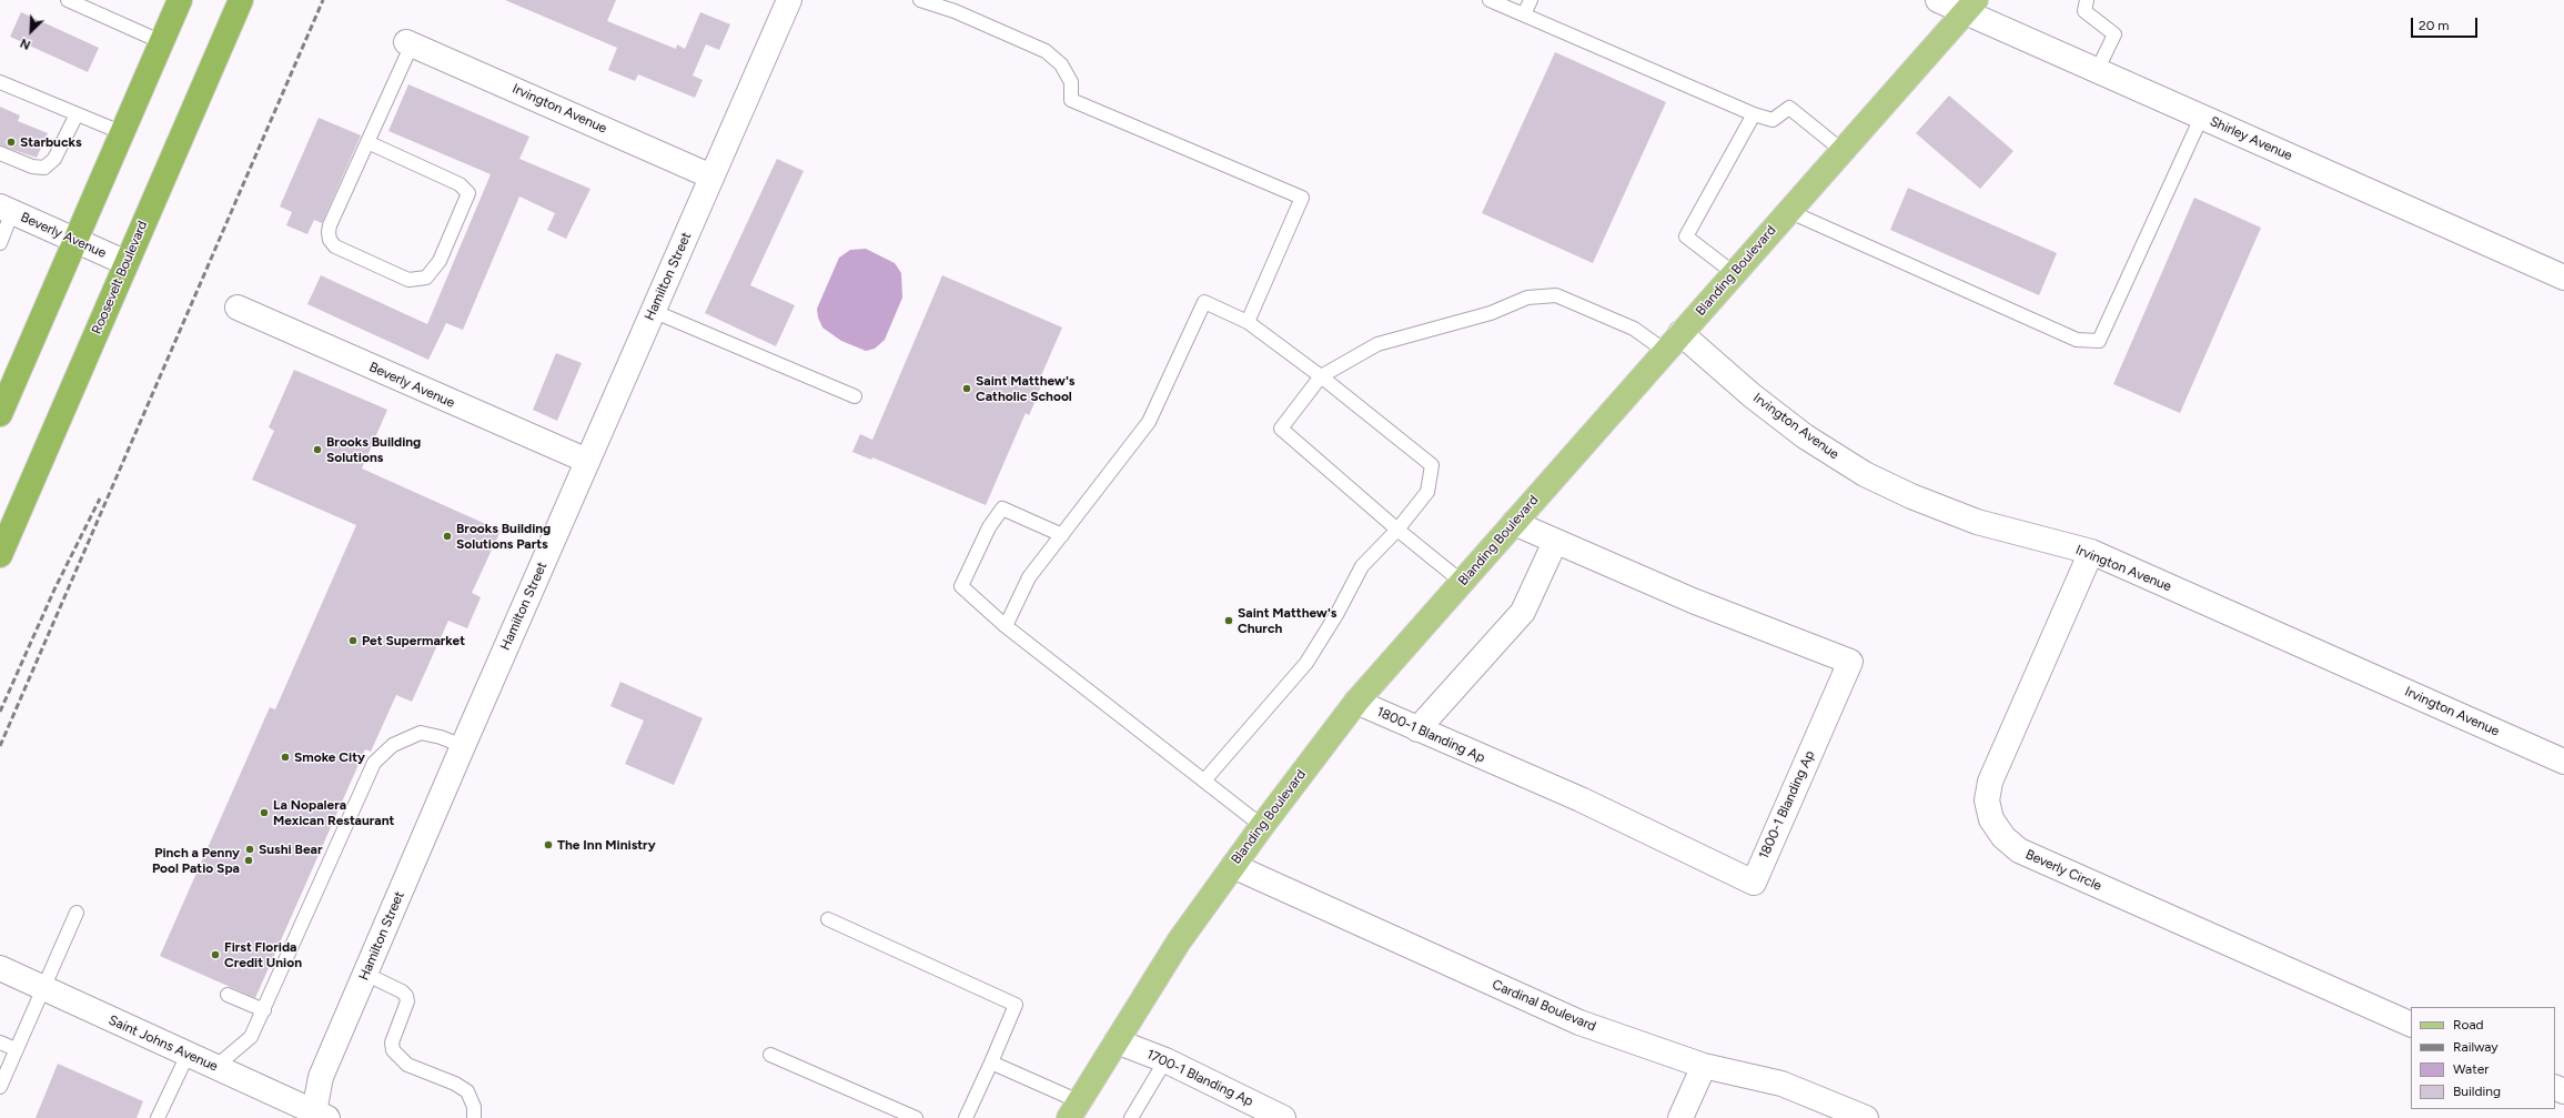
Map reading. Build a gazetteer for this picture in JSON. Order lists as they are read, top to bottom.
{
  "streets": {
    "highway": ["Roosevelt Boulevard"],
    "main road": ["Blanding Boulevard"],
    "street": [
      "Irvington Avenue",
      "Shirley Avenue",
      "Beverly Avenue",
      "Hamilton Street",
      "1800-1 Blanding Ap",
      "Beverly Circle",
      "Cardinal Boulevard",
      "Saint Johns Avenue",
      "1700-1 Blanding Ap"
    ]
  },
  "crossings": [
    ["Irvington Avenue", "Blanding Boulevard"],
    ["Irvington Avenue", "Hamilton Street"],
    ["Irvington Avenue", "Beverly Circle"],
    ["Shirley Avenue", "Blanding Boulevard"],
    ["Beverly Avenue", "Hamilton Street"],
    ["Beverly Avenue", "Roosevelt Boulevard"],
    ["Blanding Boulevard", "1800-1 Blanding Ap"],
    ["Blanding Boulevard", "Cardinal Boulevard"],
    ["Blanding Boulevard", "1700-1 Blanding Ap"],
    ["Hamilton Street", "Saint Johns Avenue"]
  ],
  "places": [
    "Starbucks",
    "Saint Matthew's Catholic School",
    "Brooks Building Solutions",
    "Brooks Building Solutions Parts",
    "Saint Matthew's Church",
    "Pet Supermarket",
    "Smoke City",
    "La Nopalera Mexican Restaurant",
    "The Inn Ministry",
    "Sushi Bear",
    "Pinch a Penny Pool Patio Spa",
    "First Florida Credit Union"
  ],
  "legend": [
    "Road",
    "Railway",
    "Water",
    "Building"
  ],
  "scale_bar": "20 m",
  "north": "bottom left"
}
